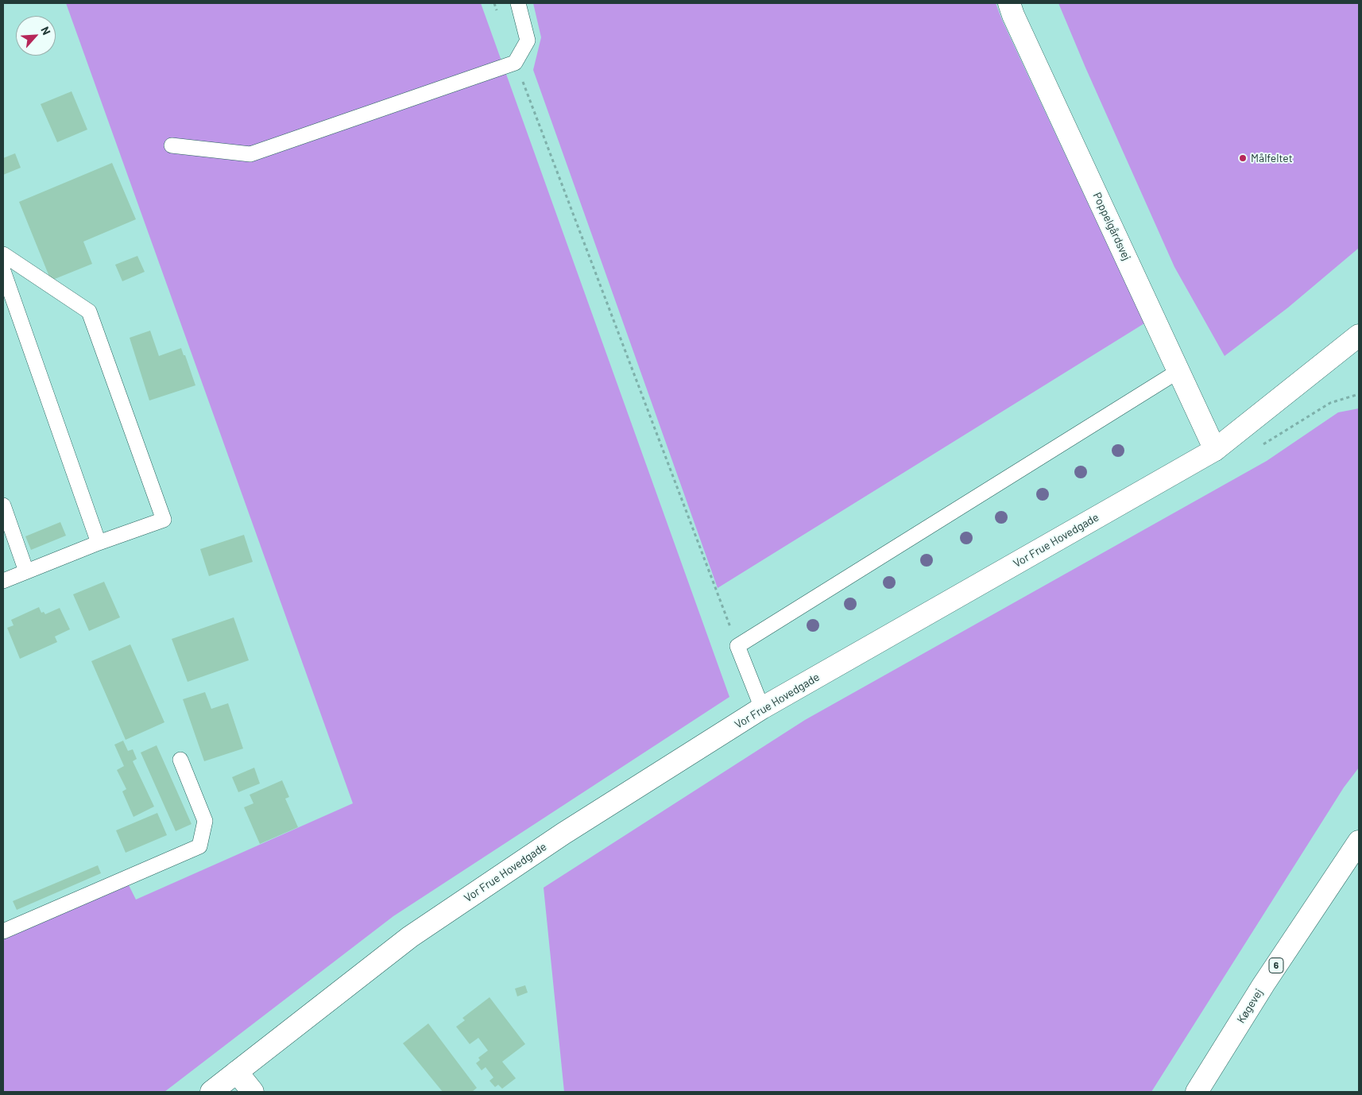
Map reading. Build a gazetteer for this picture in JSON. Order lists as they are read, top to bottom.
{
  "streets": {
    "street": [
      "Poppelgårdsvej",
      "Vor Frue Hovedgade",
      "6",
      "Køgevej"
    ]
  },
  "crossings": [
    ["Poppelgårdsvej", "Vor Frue Hovedgade"]
  ],
  "places": ["Målfeltet"],
  "north": "top right"
}
